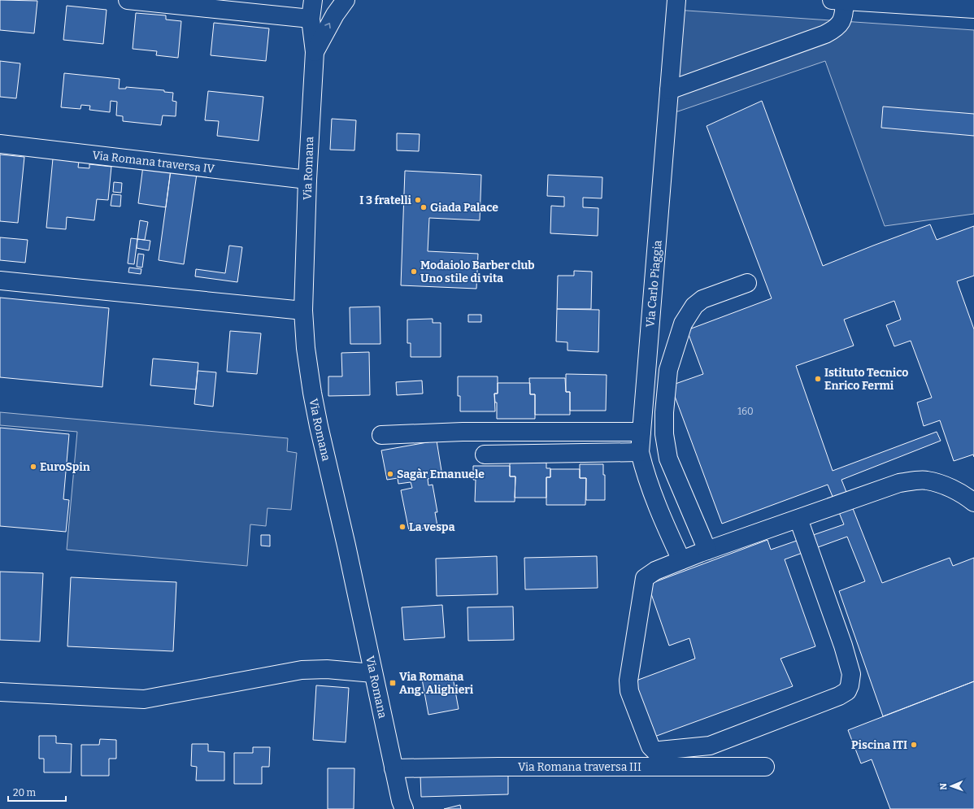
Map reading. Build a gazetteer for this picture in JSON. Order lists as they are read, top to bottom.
{
  "streets": {
    "street": [
      "Via Romana traversa IV",
      "Via Romana",
      "Via Carlo Piaggia",
      "Via Romana traversa III"
    ]
  },
  "crossings": [
    ["Via Romana traversa IV", "Via Romana"],
    ["Via Romana", "Via Romana traversa III"]
  ],
  "places": {
    "other": [
      "I 3 fratelli",
      "Giada Palace",
      "Modaiolo Barber club Uno stile di vita",
      "Istituto Tecnico Enrico Fermi",
      "EuroSpin",
      "Sagàr Emanuele",
      "La vespa",
      "Piscina ITI"
    ],
    "transit": ["Via Romana Ang. Alighieri"]
  },
  "house_numbers": ["160"],
  "scale_bar": "20 m",
  "north": "left"
}
